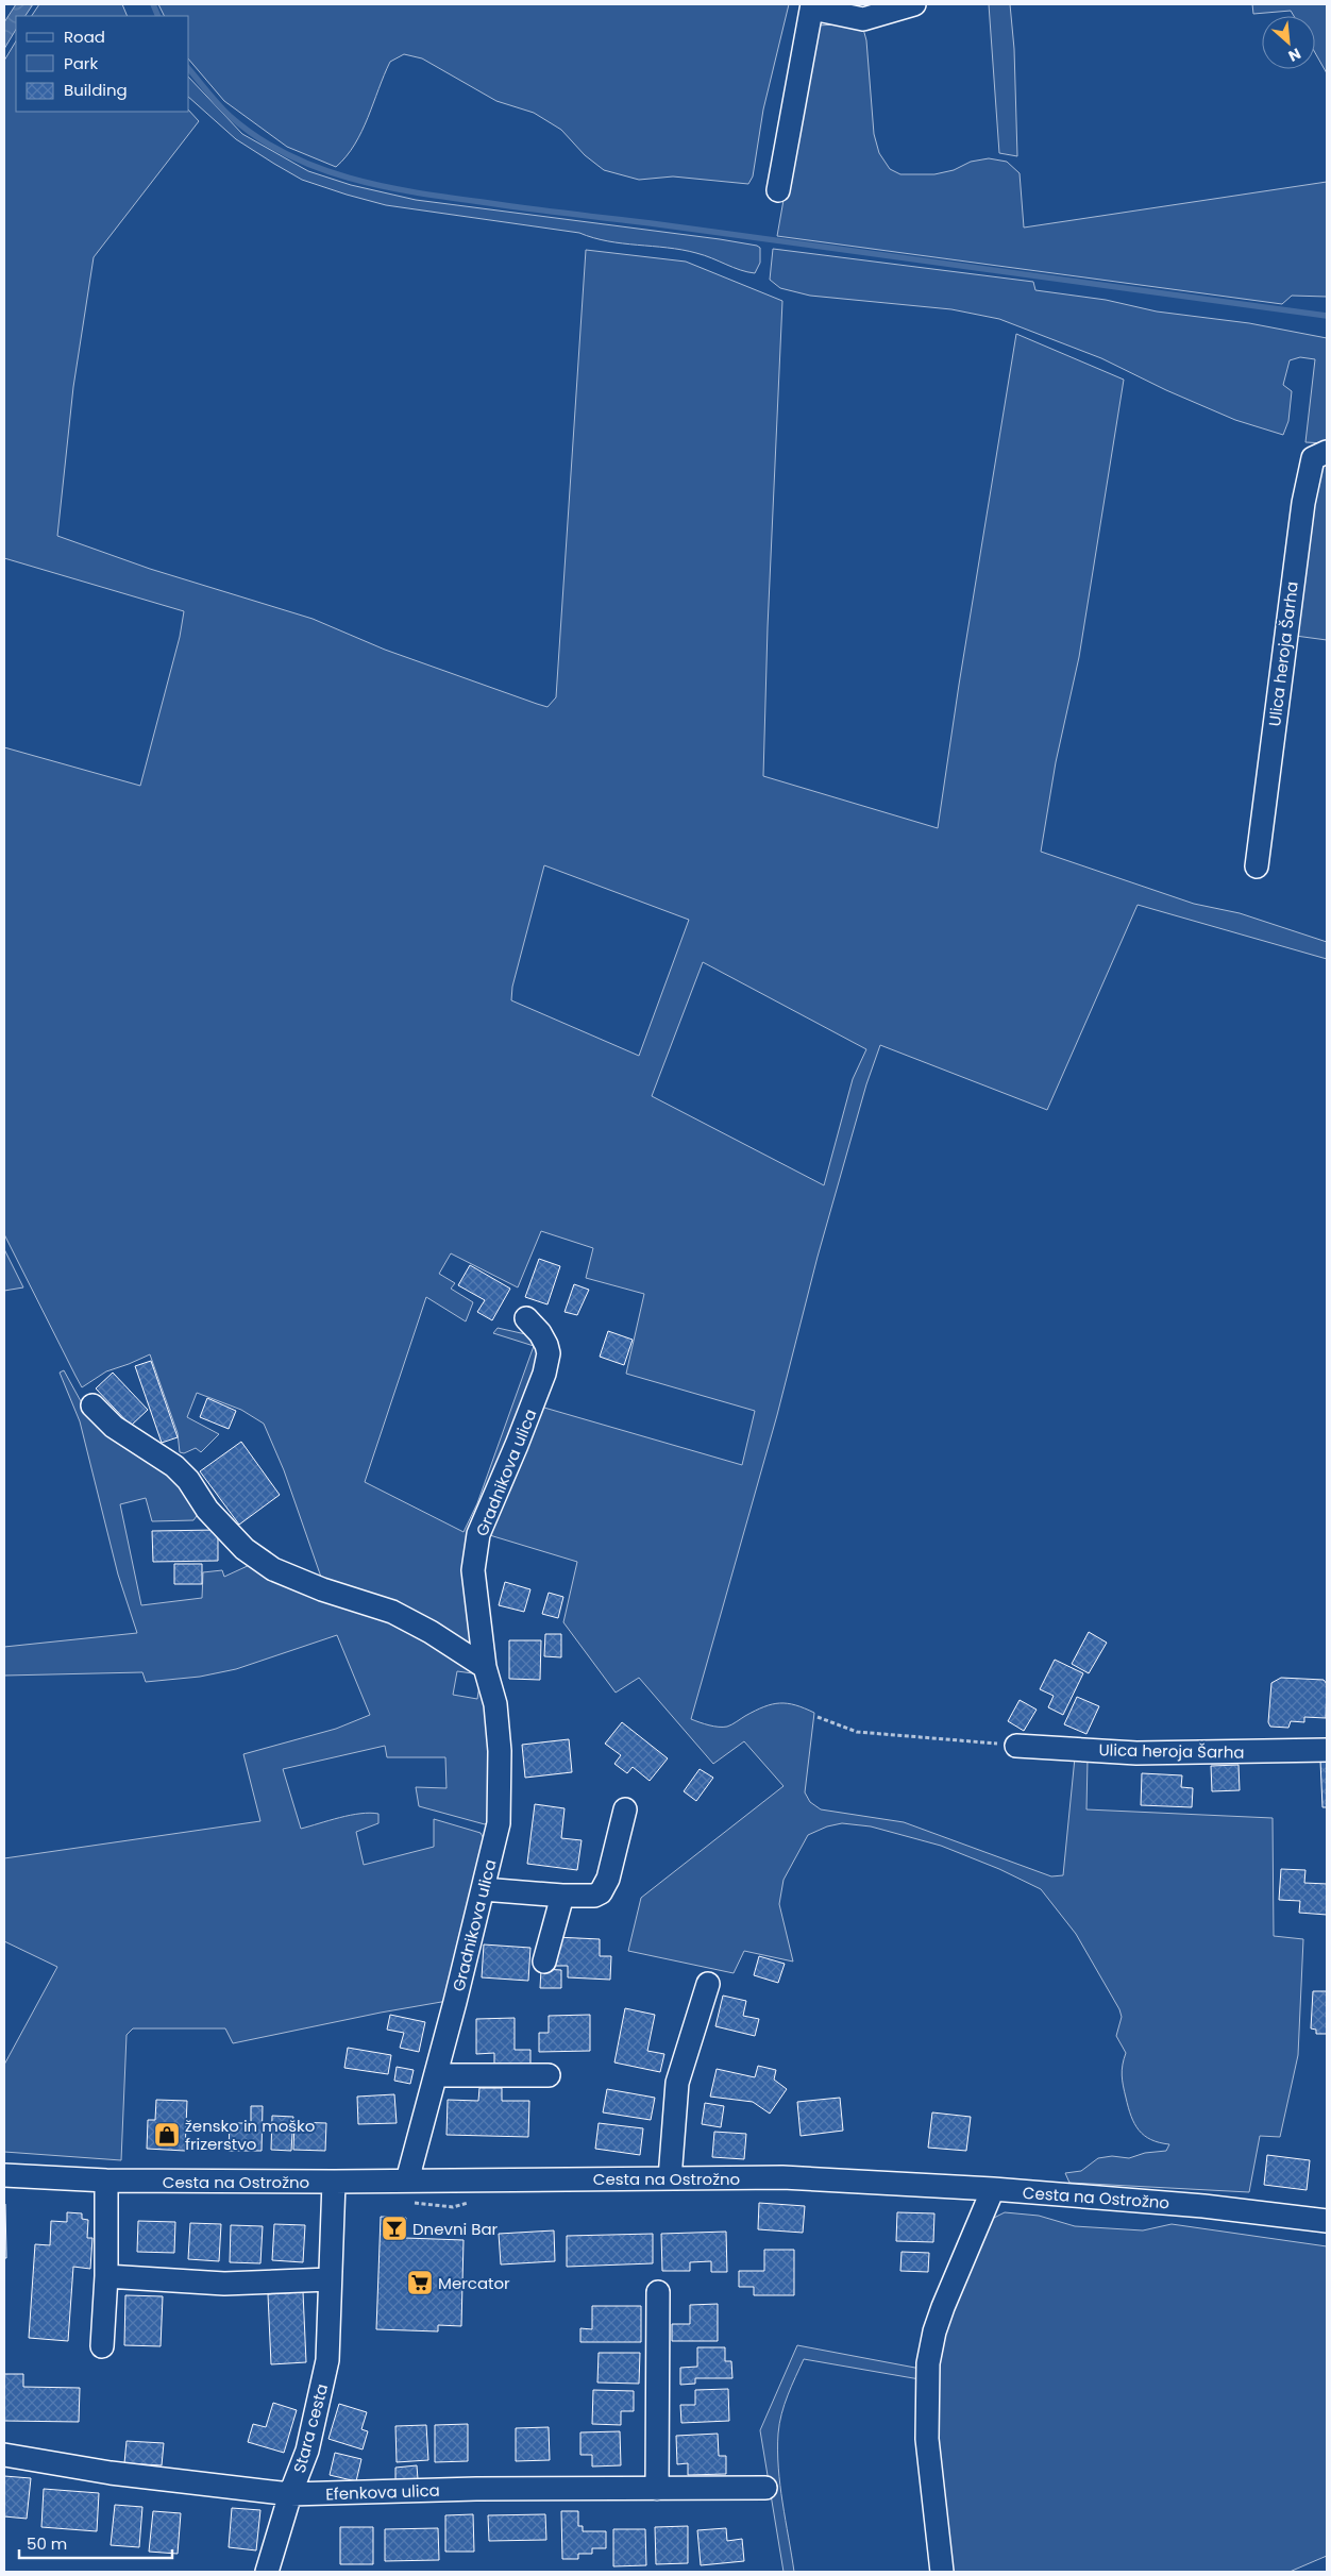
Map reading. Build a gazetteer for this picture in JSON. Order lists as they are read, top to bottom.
{
  "streets": {
    "street": [
      "Ulica heroja Šarha",
      "Gradnikova ulica",
      "Cesta na Ostrožno",
      "Stara cesta",
      "Efenkova ulica"
    ]
  },
  "crossings": [
    ["Gradnikova ulica", "Cesta na Ostrožno"],
    ["Cesta na Ostrožno", "Stara cesta"],
    ["Stara cesta", "Efenkova ulica"]
  ],
  "places": {
    "shop": ["žensko in moško frizerstvo"],
    "bar": ["Dnevni Bar"],
    "supermarket": ["Mercator"]
  },
  "legend": ["Road", "Park", "Building"],
  "scale_bar": "50 m",
  "north": "bottom right"
}
